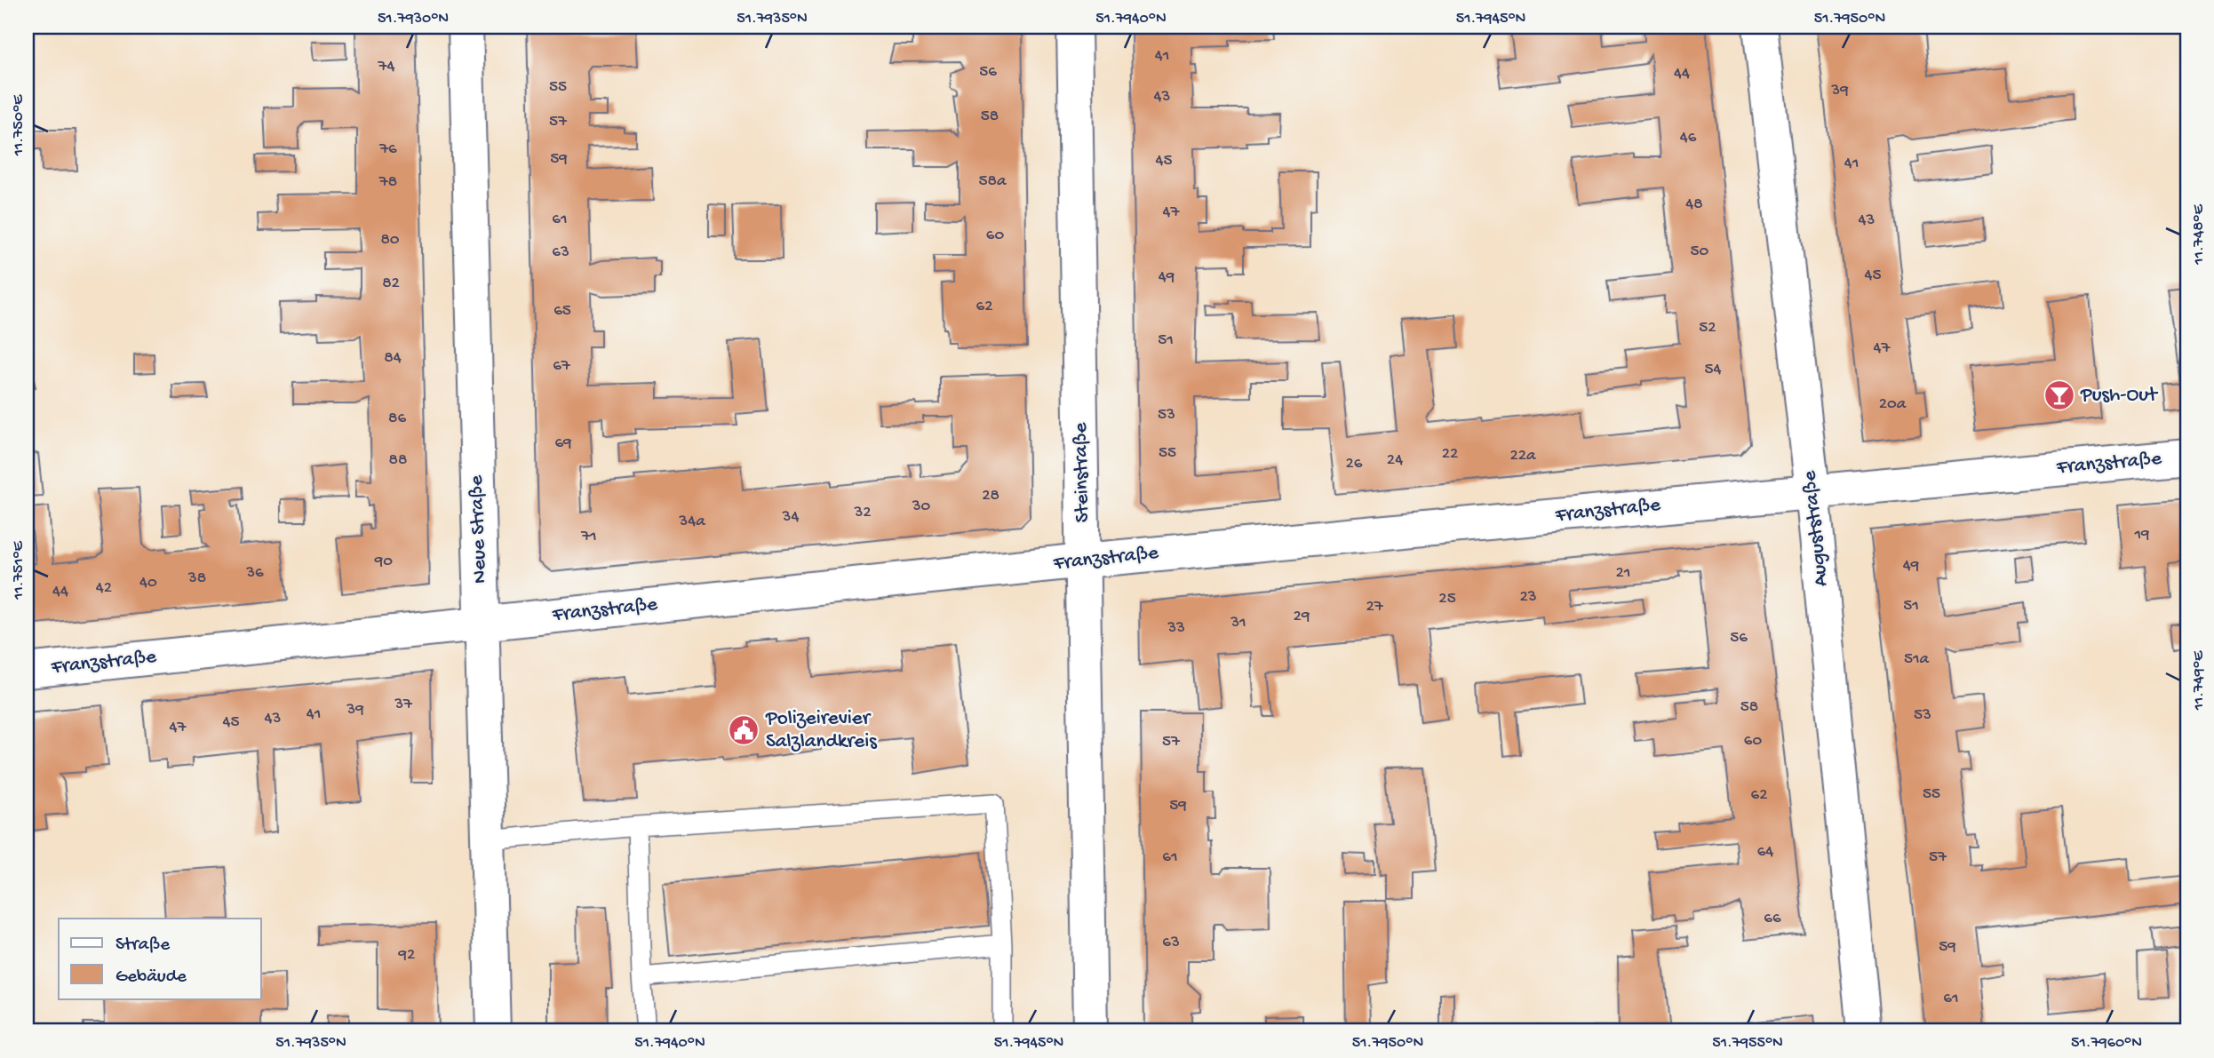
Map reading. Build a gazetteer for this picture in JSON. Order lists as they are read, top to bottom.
{
  "streets": {
    "street": [
      "Franzstraße",
      "Steinstraße",
      "Auguststraße",
      "Neue Straße"
    ]
  },
  "crossings": [
    ["Franzstraße", "Steinstraße"],
    ["Franzstraße", "Auguststraße"],
    ["Franzstraße", "Neue Straße"]
  ],
  "places": {
    "bar": ["Push-Out"],
    "public building": ["Polizeirevier Salzlandkreis"]
  },
  "house_numbers": [
    "41",
    "74",
    "56",
    "44",
    "55",
    "39",
    "43",
    "58",
    "57",
    "46",
    "76",
    "59",
    "45",
    "41",
    "58a",
    "78",
    "48",
    "47",
    "61",
    "43",
    "60",
    "80",
    "50",
    "63",
    "45",
    "49",
    "82",
    "62",
    "65",
    "52",
    "51",
    "47",
    "84",
    "67",
    "54",
    "20a",
    "53",
    "86",
    "69",
    "55",
    "22",
    "22a",
    "88",
    "24",
    "26",
    "28",
    "30",
    "32",
    "34",
    "34a",
    "19",
    "71",
    "90",
    "49",
    "36",
    "21",
    "38",
    "40",
    "42",
    "44",
    "23",
    "25",
    "51",
    "27",
    "29",
    "31",
    "33",
    "56",
    "51a",
    "37",
    "58",
    "39",
    "41",
    "53",
    "43",
    "45",
    "47",
    "60",
    "57",
    "55",
    "62",
    "59",
    "64",
    "61",
    "57",
    "66",
    "63",
    "59",
    "92",
    "61"
  ],
  "legend": ["Straße", "Gebäude"],
  "coordinates": [
    "51.7930°N",
    "51.7935°N",
    "51.7940°N",
    "51.7945°N",
    "51.7950°N",
    "11.750°E",
    "11.748°E",
    "11.751°E",
    "11.749°E",
    "51.7955°N",
    "51.7960°N"
  ]
}
